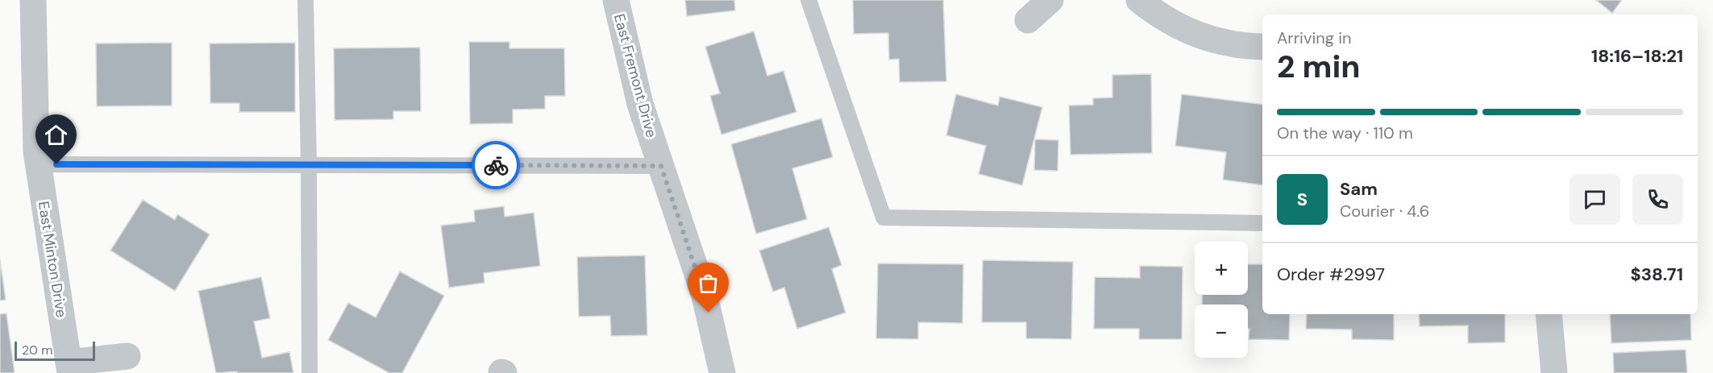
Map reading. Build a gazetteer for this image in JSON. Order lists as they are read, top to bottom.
{
  "streets": {
    "street": ["East Fremont Drive", "East Minton Drive"]
  },
  "scale_bar": "20 m",
  "page": {
    "heading": ["2 min", "Arriving in", "18:16–18:21"],
    "panel": [
      "Sam",
      "Courier · 4.6",
      "Order #2997",
      "$38.71"
    ],
    "bar": "On the way · 110 m",
    "round": "S",
    "map_buttons": ["+", "−"],
    "scale": "20 m"
  }
}
